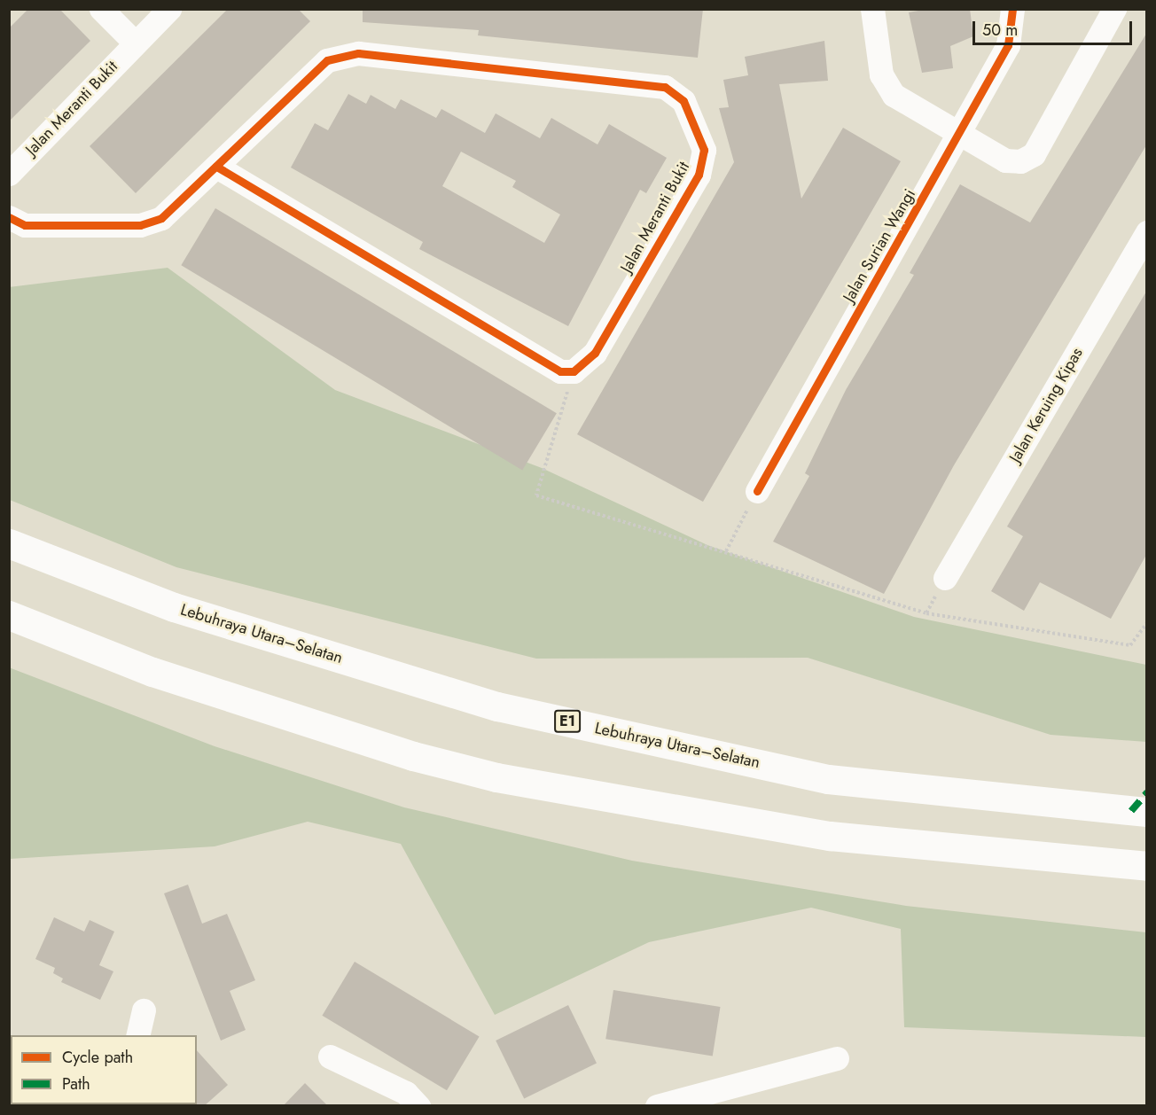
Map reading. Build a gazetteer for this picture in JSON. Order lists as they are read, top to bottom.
{
  "streets": {
    "highway": ["Lebuhraya Utara–Selatan", "E1"],
    "street": ["Jalan Meranti Bukit", "Jalan Surian Wangi", "Jalan Keruing Kipas"]
  },
  "legend": ["Cycle path", "Path"],
  "scale_bar": "50 m"
}
